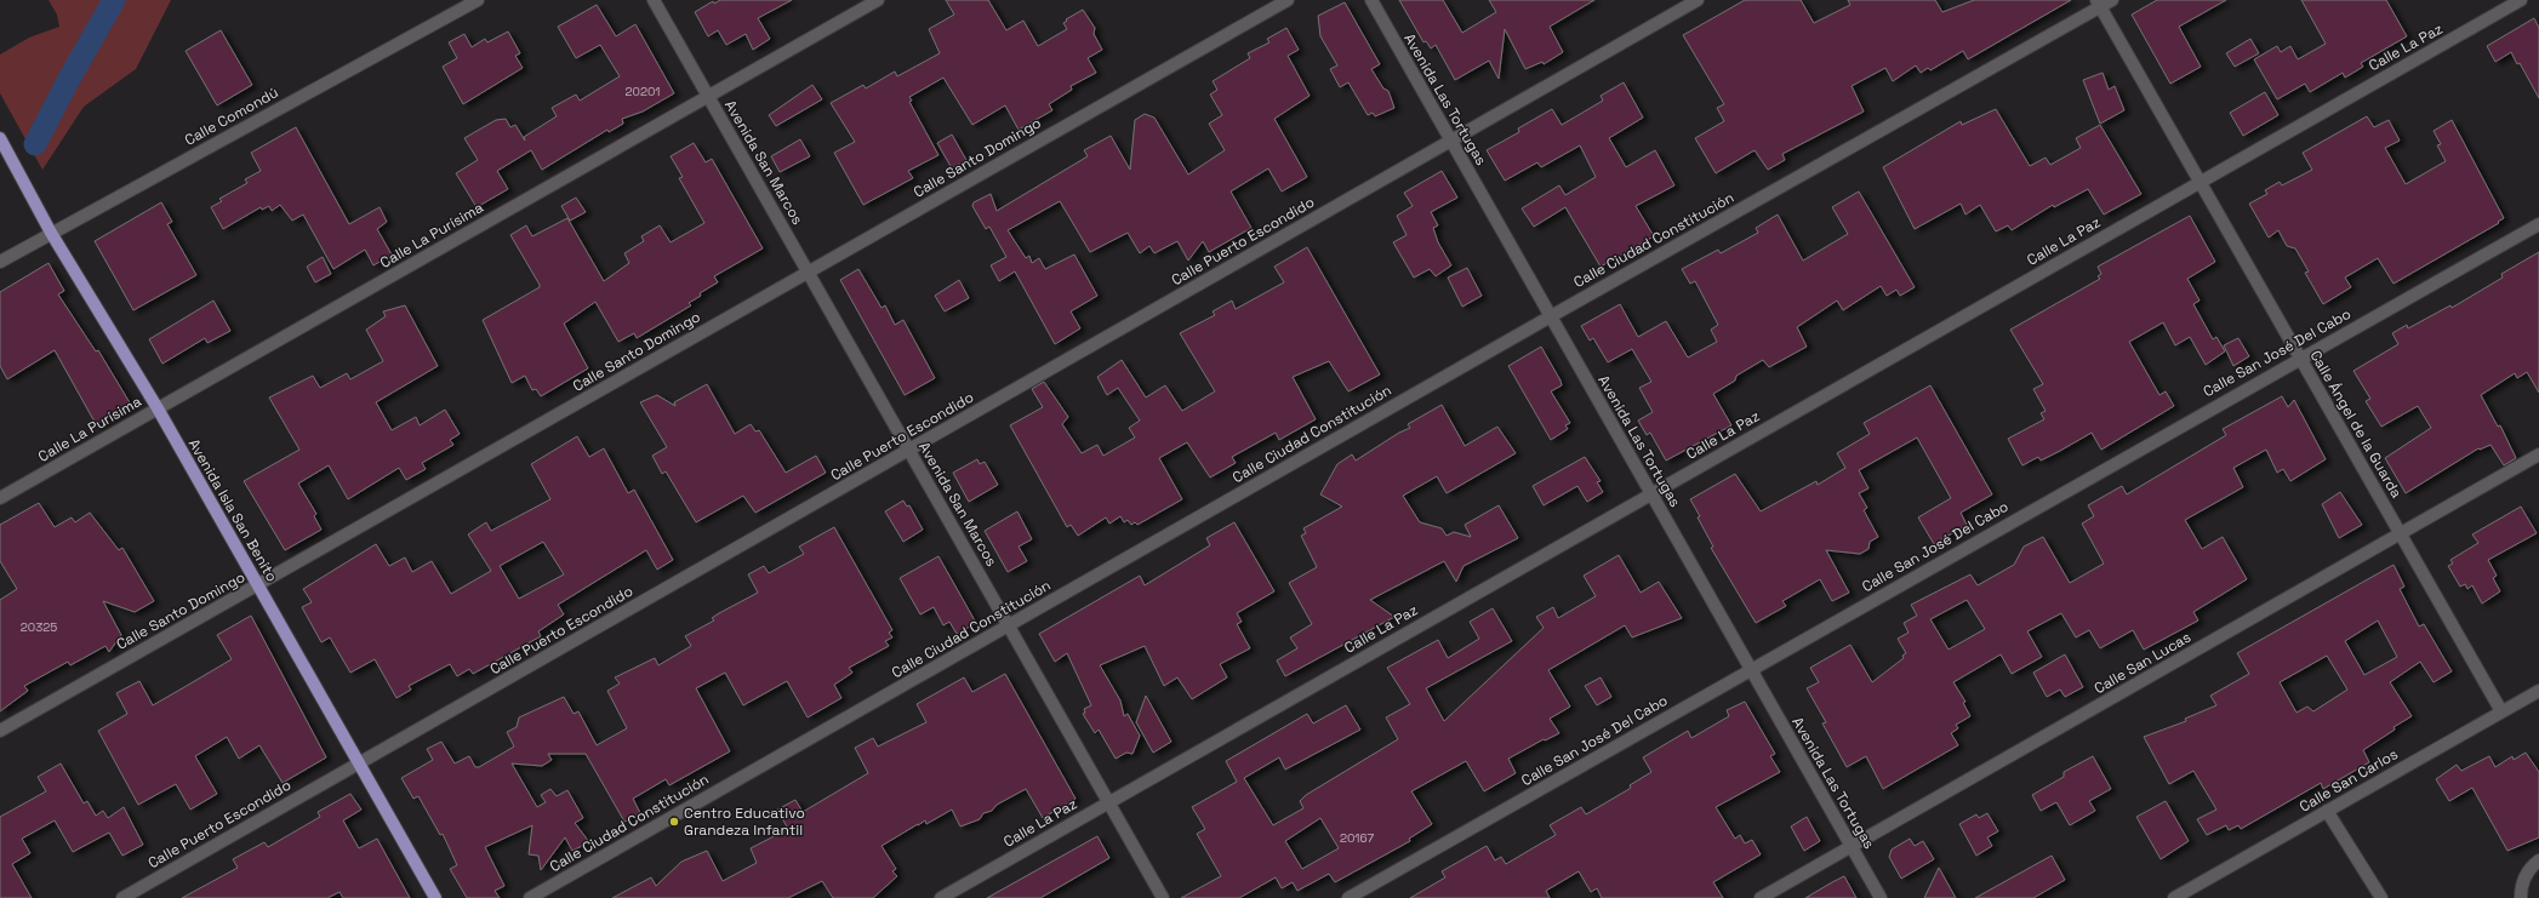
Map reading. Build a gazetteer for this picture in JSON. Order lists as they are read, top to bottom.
{
  "streets": {
    "main road": ["Avenida Isla San Benito"],
    "street": [
      "Calle La Paz",
      "Avenida Las Tortugas",
      "Calle Comondú",
      "Calle Santo Domingo",
      "Avenida San Marcos",
      "Calle La Purísima",
      "Calle Ciudad Constitución",
      "Calle Puerto Escondido",
      "Calle San José Del Cabo",
      "Calle Ángel de la Guarda",
      "Calle San Lucas",
      "Calle San Carlos"
    ]
  },
  "crossings": [
    ["Calle La Paz", "Avenida Las Tortugas"],
    ["Calle La Paz", "Avenida San Marcos"],
    ["Calle La Paz", "Calle Ángel de la Guarda"],
    ["Avenida Las Tortugas", "Calle Ciudad Constitución"],
    ["Avenida Las Tortugas", "Calle Puerto Escondido"],
    ["Avenida Las Tortugas", "Calle San José Del Cabo"],
    ["Avenida Las Tortugas", "Calle San Lucas"],
    ["Calle Comondú", "Avenida Isla San Benito"],
    ["Calle Santo Domingo", "Avenida San Marcos"],
    ["Calle Santo Domingo", "Avenida Isla San Benito"],
    ["Avenida San Marcos", "Calle La Purísima"],
    ["Avenida San Marcos", "Calle Ciudad Constitución"],
    ["Avenida San Marcos", "Calle Puerto Escondido"],
    ["Calle La Purísima", "Avenida Isla San Benito"],
    ["Calle Ciudad Constitución", "Calle Ángel de la Guarda"],
    ["Calle Puerto Escondido", "Avenida Isla San Benito"],
    ["Calle San José Del Cabo", "Calle Ángel de la Guarda"],
    ["Calle Ángel de la Guarda", "Calle San Lucas"],
    ["Calle Ángel de la Guarda", "Calle San Carlos"]
  ],
  "places": ["Centro Educativo Grandeza Infantil"],
  "house_numbers": ["20201", "20325", "20167"]
}
